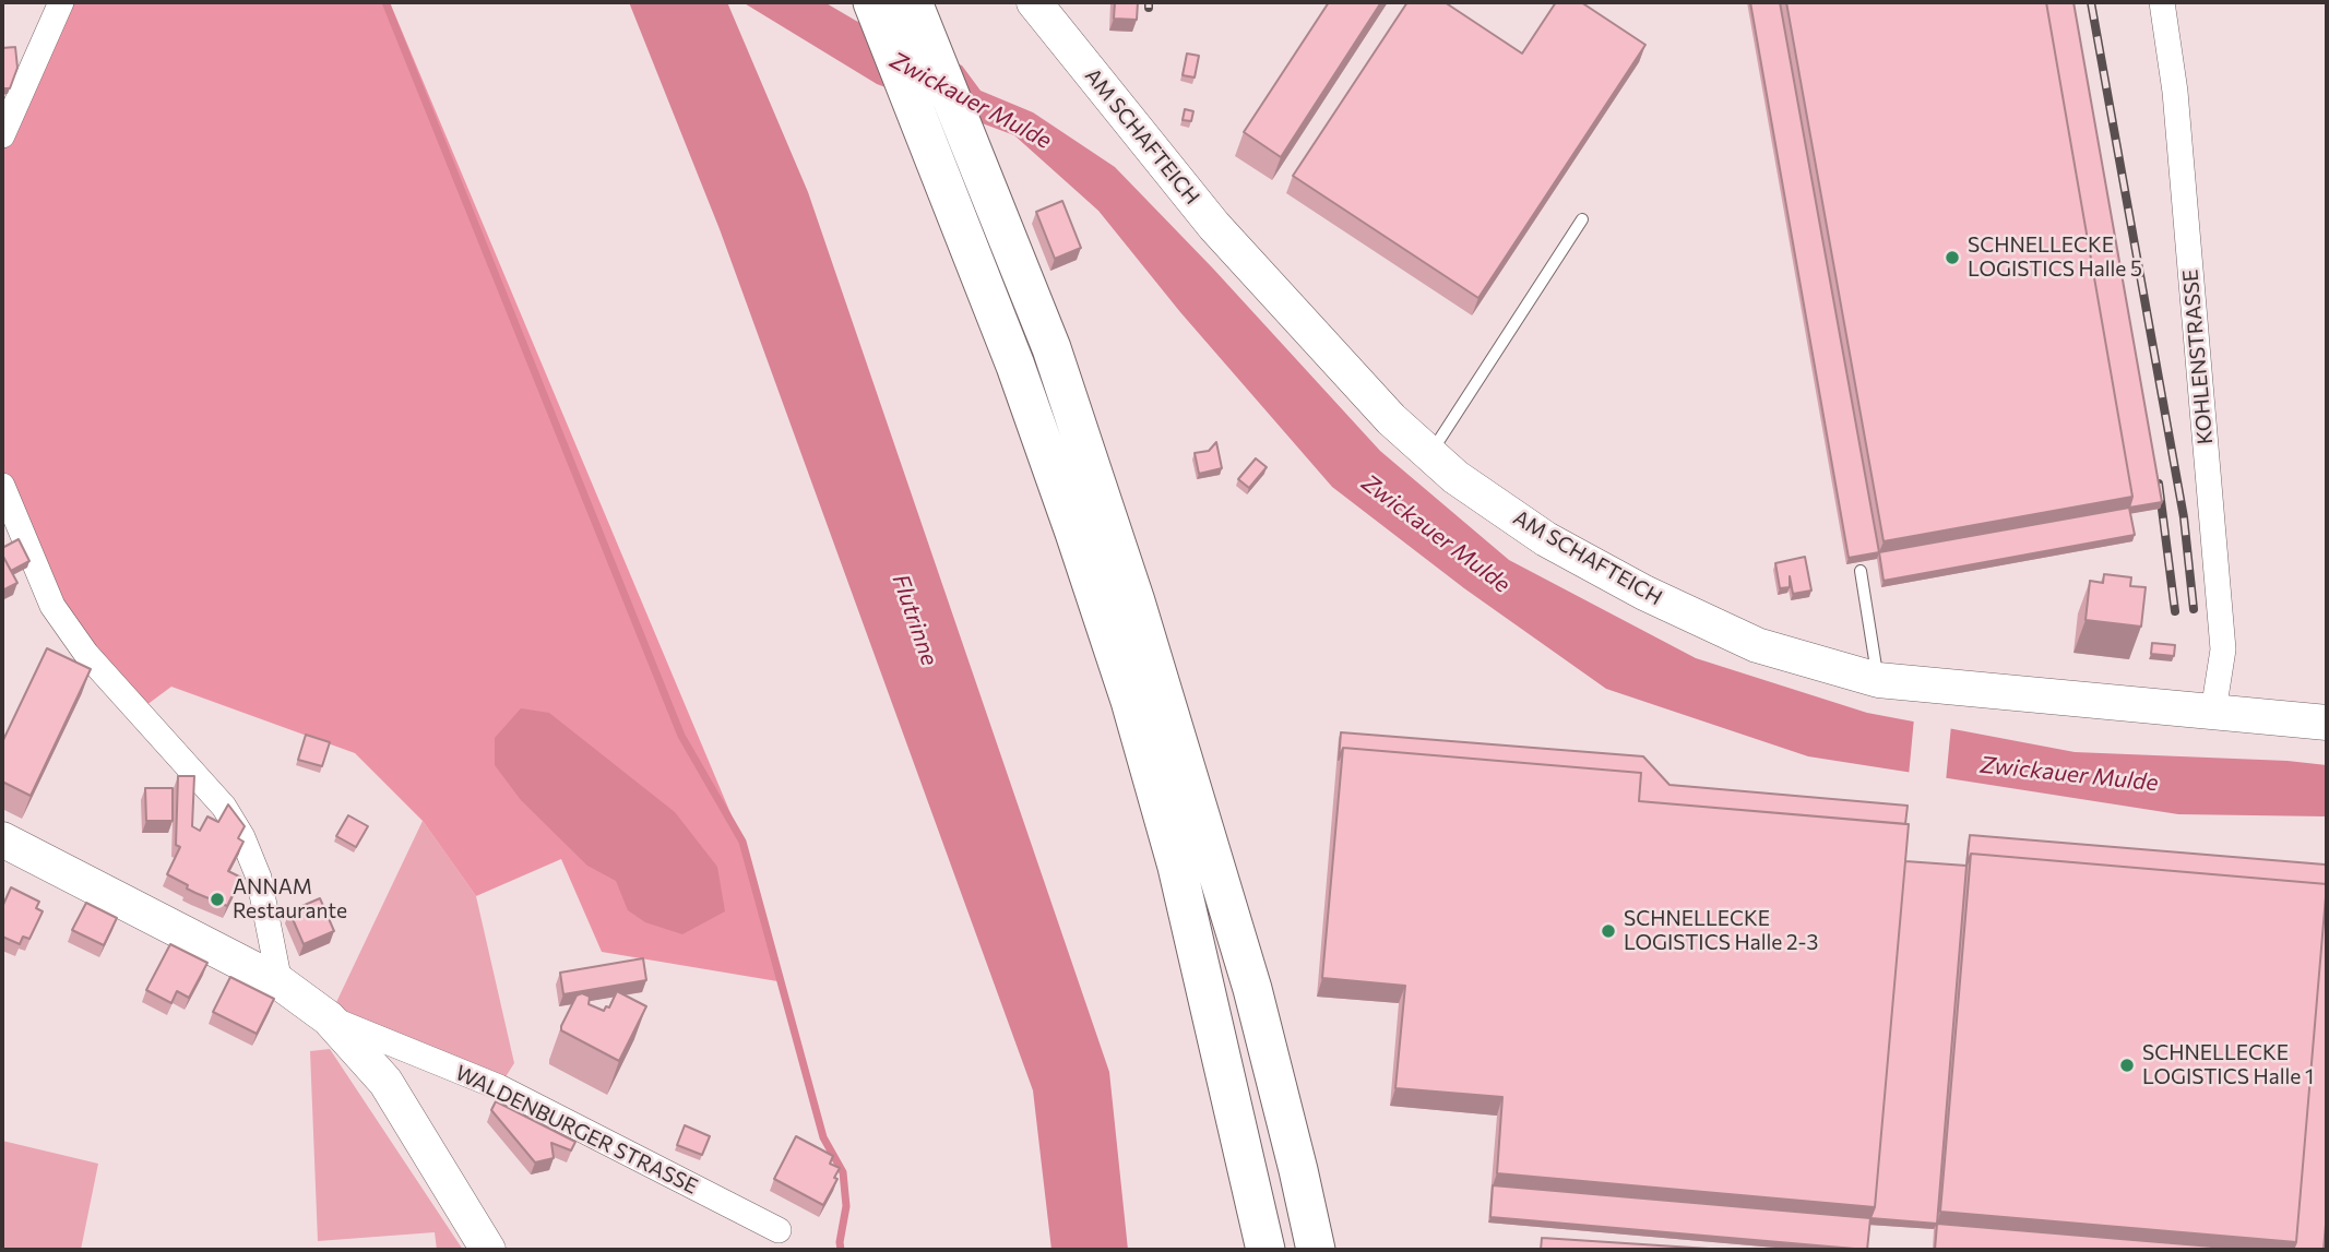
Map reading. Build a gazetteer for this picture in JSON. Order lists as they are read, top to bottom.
{
  "streets": {
    "street": ["AM SCHAFTEICH", "KOHLENSTRASSE", "WALDENBURGER STRASSE"]
  },
  "crossings": [
    ["AM SCHAFTEICH", "KOHLENSTRASSE"]
  ],
  "water": ["Zwickauer Mulde", "Flutrinne"],
  "places": [
    "SCHNELLECKE LOGISTICS Halle 5",
    "ANNAM Restaurante",
    "SCHNELLECKE LOGISTICS Halle 2-3",
    "SCHNELLECKE LOGISTICS Halle 1"
  ]
}
